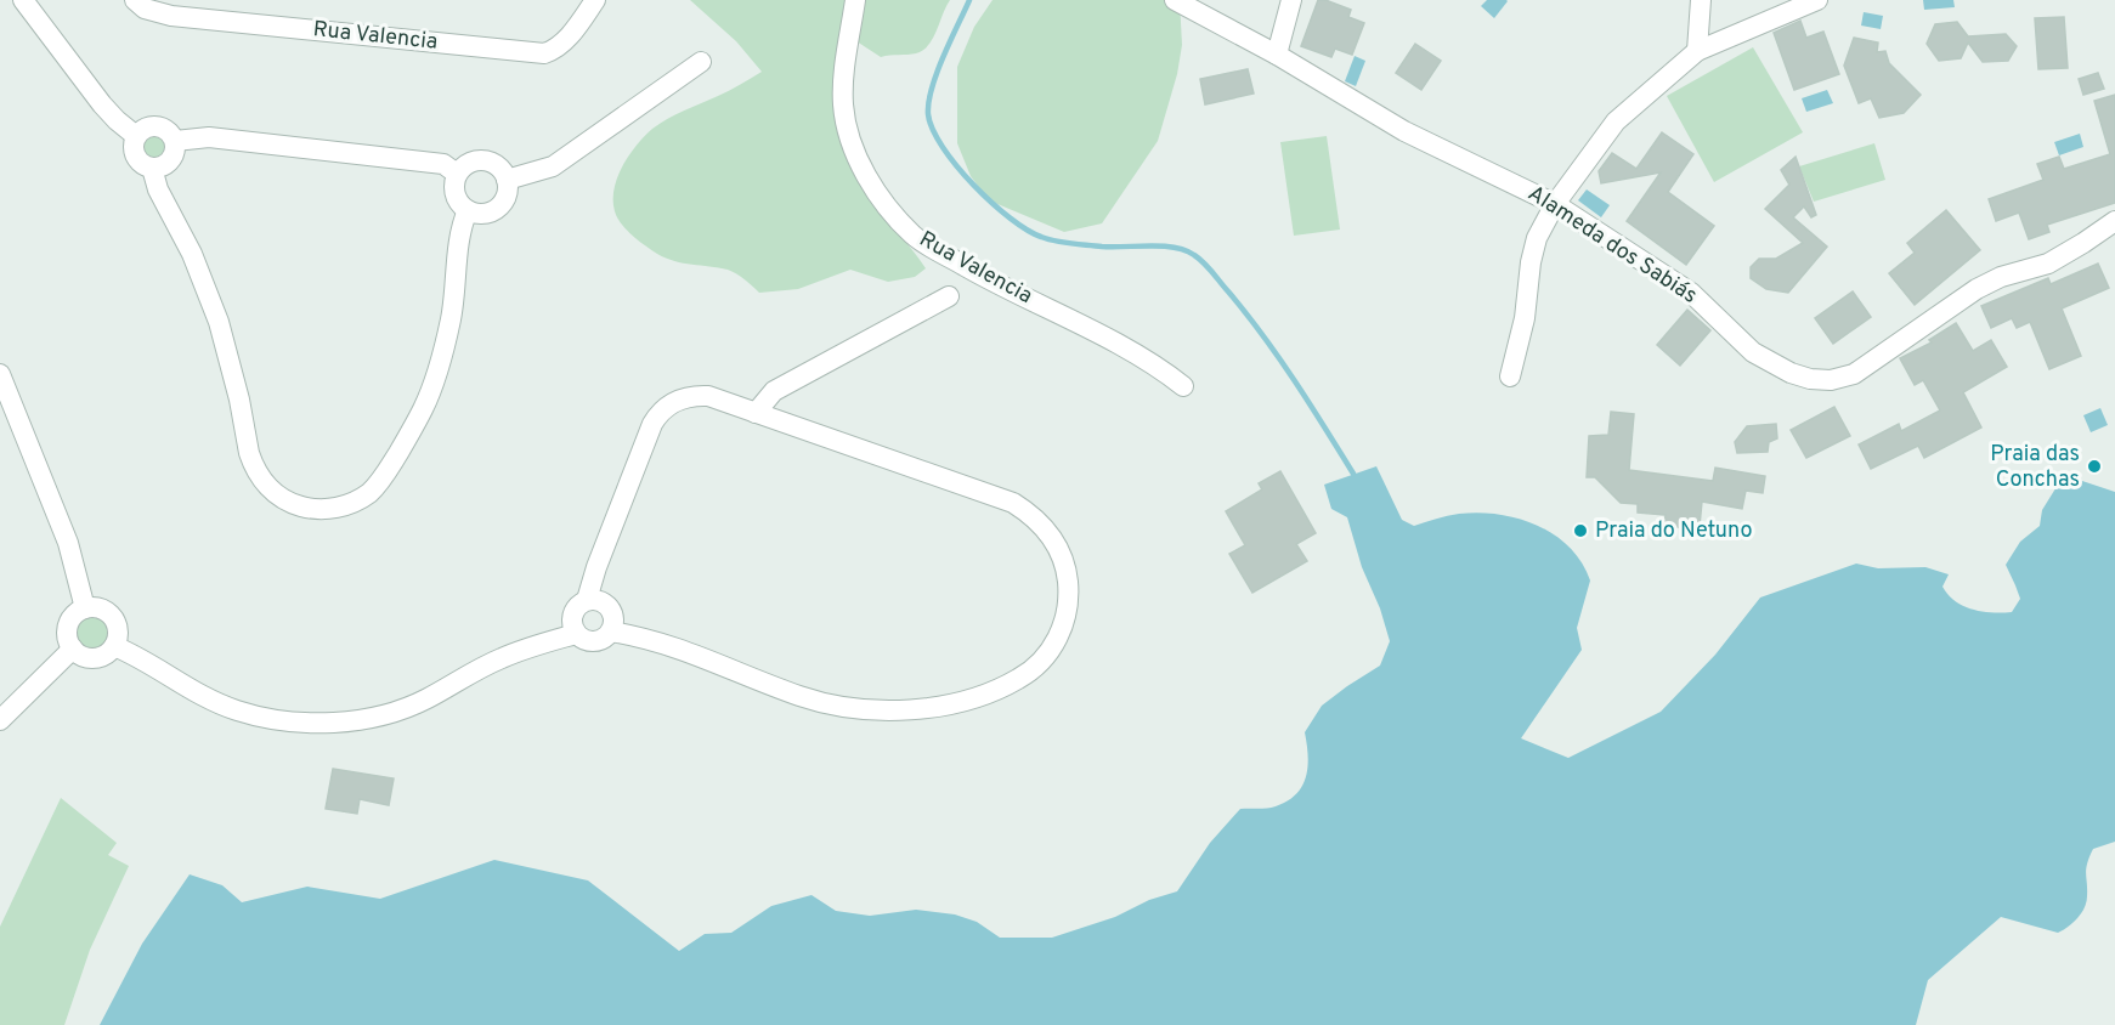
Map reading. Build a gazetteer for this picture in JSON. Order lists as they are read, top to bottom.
{
  "streets": {
    "street": ["Rua Valencia", "Alameda dos Sabiás"]
  },
  "places": ["Praia das Conchas", "Praia do Netuno"]
}
